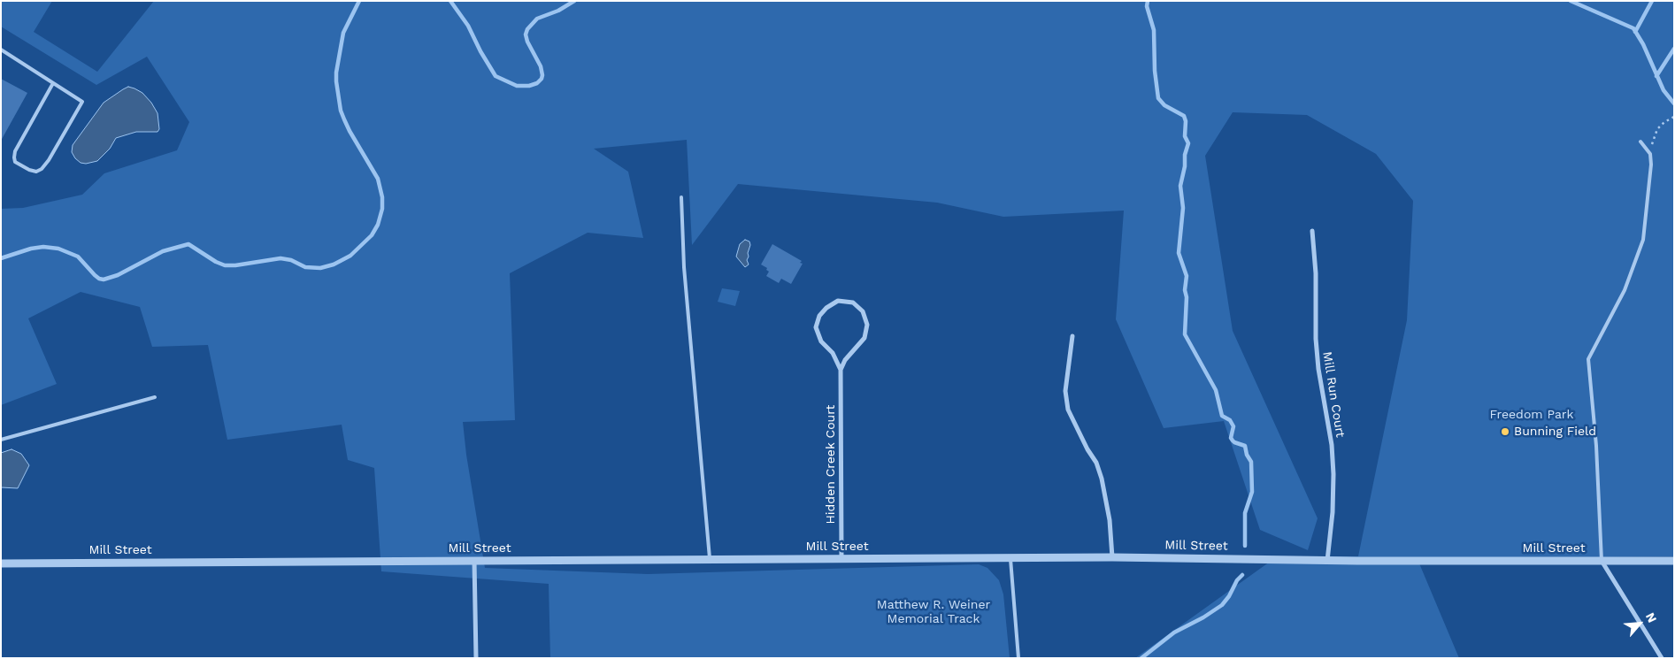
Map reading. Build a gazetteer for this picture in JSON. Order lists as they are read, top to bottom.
{
  "streets": {
    "street": ["Mill Run Court", "Hidden Creek Court", "Mill Street"]
  },
  "crossings": [
    ["Mill Run Court", "Mill Street"],
    ["Hidden Creek Court", "Mill Street"]
  ],
  "parks": ["Freedom Park", "Matthew R. Weiner Memorial Track"],
  "places": ["Bunning Field"],
  "north": "top right"
}
